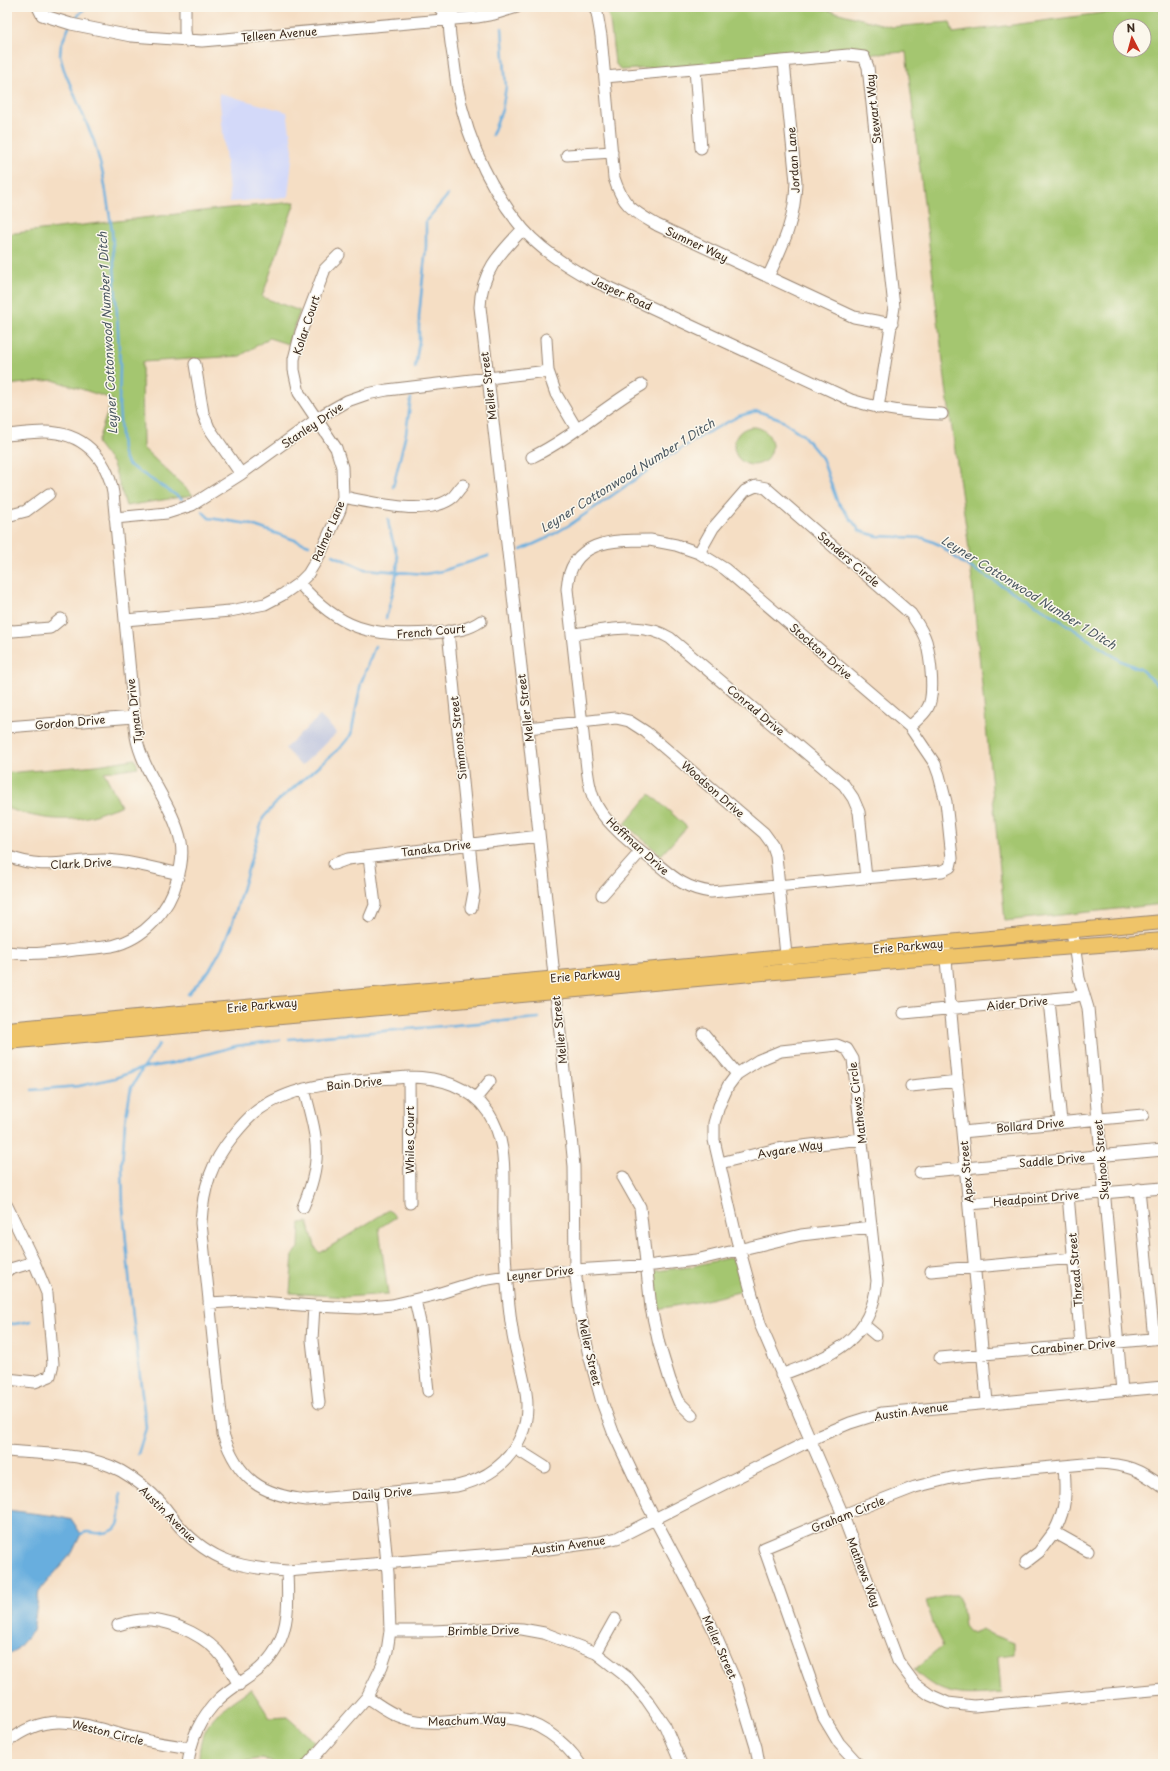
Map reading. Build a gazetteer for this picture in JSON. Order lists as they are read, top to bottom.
{
  "streets": {
    "main road": ["Erie Parkway"],
    "street": [
      "Telleen Avenue",
      "Stewart Way",
      "Jordan Lane",
      "Sumner Way",
      "Jasper Road",
      "Kolar Court",
      "Meller Street",
      "Stanley Drive",
      "Palmer Lane",
      "Sanders Circle",
      "French Court",
      "Stockton Drive",
      "Conrad Drive",
      "Tynan Drive",
      "Gordon Drive",
      "Simmons Street",
      "Woodson Drive",
      "Hoffman Drive",
      "Tanaka Drive",
      "Clark Drive",
      "Aider Drive",
      "Bain Drive",
      "Mathews Circle",
      "Bollard Drive",
      "Whiles Court",
      "Avgare Way",
      "Saddle Drive",
      "Skyhook Street",
      "Apex Street",
      "Headpoint Drive",
      "Thread Street",
      "Leyner Drive",
      "Carabiner Drive",
      "Austin Avenue",
      "Daily Drive",
      "Graham Circle",
      "Mathews Way",
      "Brimble Drive",
      "Meachum Way",
      "Weston Circle"
    ]
  },
  "crossings": [
    ["Telleen Avenue", "Jasper Road"],
    ["Stewart Way", "Jordan Lane"],
    ["Stewart Way", "Sumner Way"],
    ["Jordan Lane", "Sumner Way"],
    ["Jasper Road", "Meller Street"],
    ["Kolar Court", "Stanley Drive"],
    ["Kolar Court", "Palmer Lane"],
    ["Meller Street", "Stanley Drive"],
    ["Meller Street", "Woodson Drive"],
    ["Meller Street", "Tanaka Drive"],
    ["Meller Street", "Erie Parkway"],
    ["Meller Street", "Leyner Drive"],
    ["Meller Street", "Austin Avenue"],
    ["Stanley Drive", "Palmer Lane"],
    ["Stanley Drive", "Tynan Drive"],
    ["Palmer Lane", "French Court"],
    ["Palmer Lane", "Tynan Drive"],
    ["Sanders Circle", "Stockton Drive"],
    ["French Court", "Simmons Street"],
    ["Stockton Drive", "Hoffman Drive"],
    ["Conrad Drive", "Hoffman Drive"],
    ["Tynan Drive", "Gordon Drive"],
    ["Tynan Drive", "Clark Drive"],
    ["Simmons Street", "Tanaka Drive"],
    ["Woodson Drive", "Hoffman Drive"],
    ["Woodson Drive", "Erie Parkway"],
    ["Erie Parkway", "Skyhook Street"],
    ["Erie Parkway", "Apex Street"],
    ["Aider Drive", "Skyhook Street"],
    ["Aider Drive", "Apex Street"],
    ["Bain Drive", "Whiles Court"],
    ["Bain Drive", "Leyner Drive"],
    ["Bain Drive", "Daily Drive"],
    ["Mathews Circle", "Avgare Way"],
    ["Mathews Circle", "Leyner Drive"],
    ["Mathews Circle", "Austin Avenue"],
    ["Mathews Circle", "Mathews Way"],
    ["Bollard Drive", "Skyhook Street"],
    ["Bollard Drive", "Apex Street"],
    ["Saddle Drive", "Skyhook Street"],
    ["Saddle Drive", "Apex Street"],
    ["Skyhook Street", "Headpoint Drive"],
    ["Skyhook Street", "Carabiner Drive"],
    ["Skyhook Street", "Austin Avenue"],
    ["Apex Street", "Headpoint Drive"],
    ["Apex Street", "Carabiner Drive"],
    ["Apex Street", "Austin Avenue"],
    ["Headpoint Drive", "Thread Street"],
    ["Thread Street", "Carabiner Drive"],
    ["Leyner Drive", "Daily Drive"],
    ["Austin Avenue", "Mathews Way"],
    ["Graham Circle", "Mathews Way"]
  ],
  "water": ["Leyner Cottonwood Number 1 Ditch"],
  "north": "top"
}
